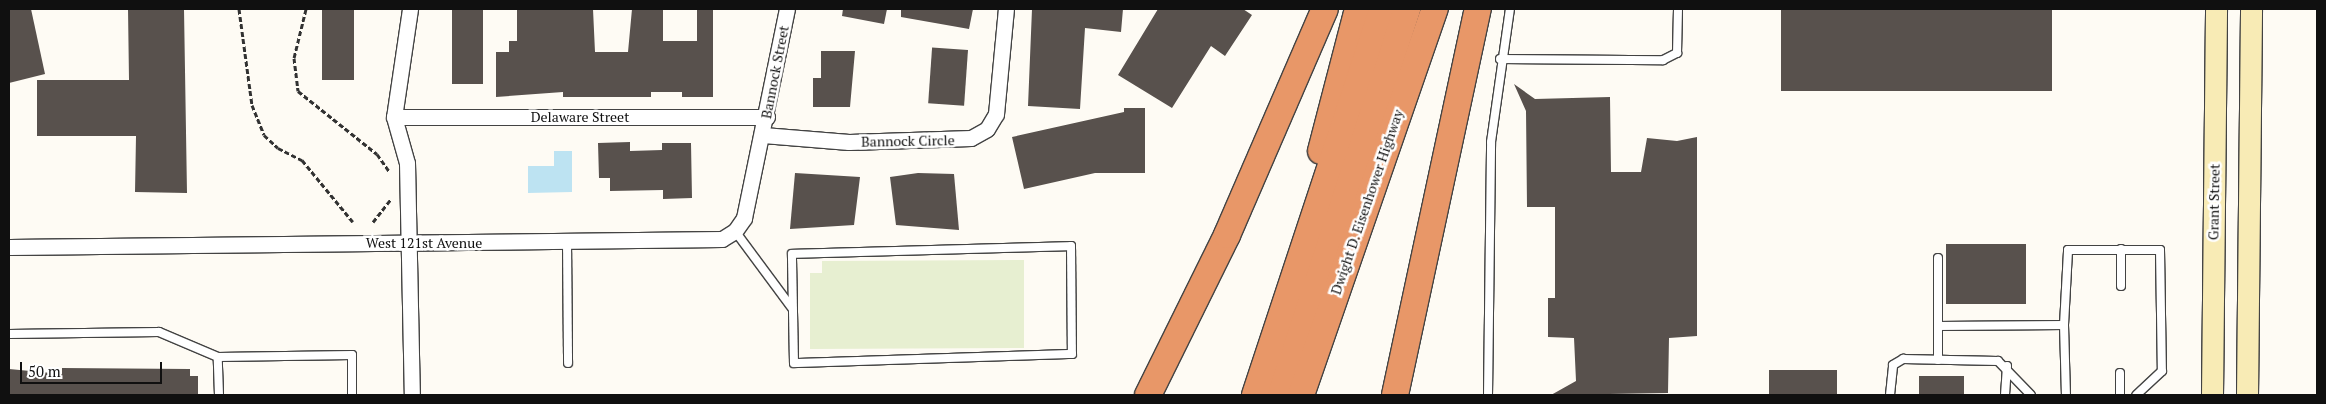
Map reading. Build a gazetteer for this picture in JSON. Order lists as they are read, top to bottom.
{
  "streets": {
    "highway": ["Dwight D. Eisenhower Highway"],
    "street": [
      "Bannock Street",
      "Delaware Street",
      "Bannock Circle",
      "Grant Street",
      "West 121st Avenue"
    ]
  },
  "crossings": [
    ["Bannock Street", "Delaware Street"],
    ["Bannock Street", "Bannock Circle"]
  ],
  "scale_bar": "50 m"
}
